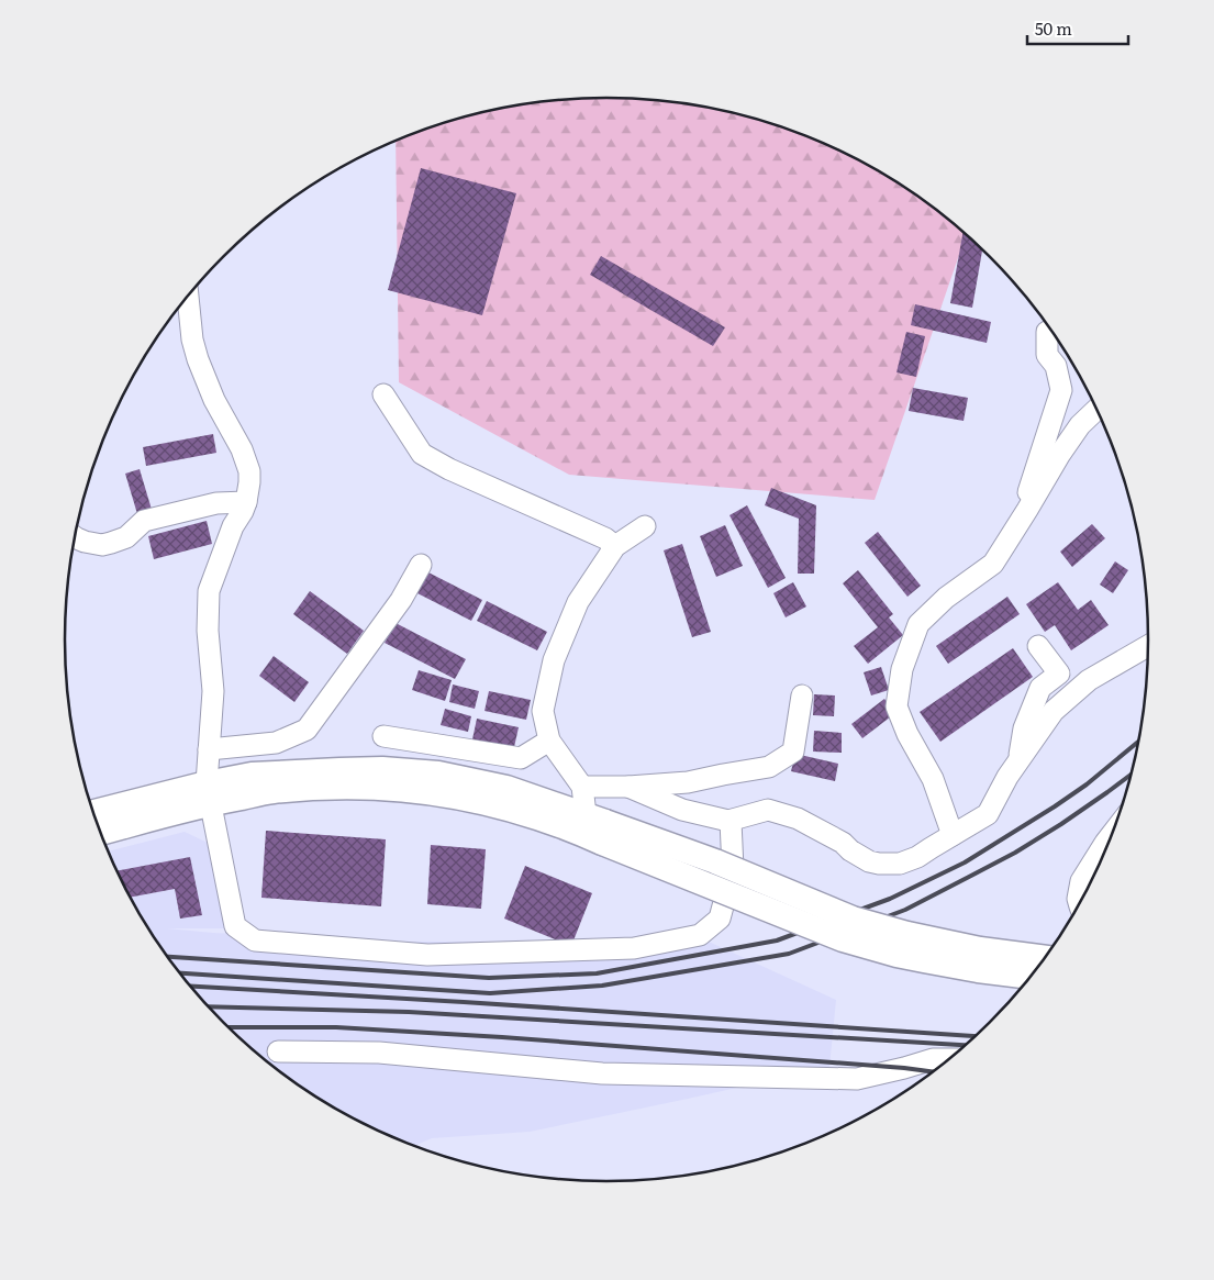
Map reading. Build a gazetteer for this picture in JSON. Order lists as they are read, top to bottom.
{
  "scale_bar": "50 m"
}
